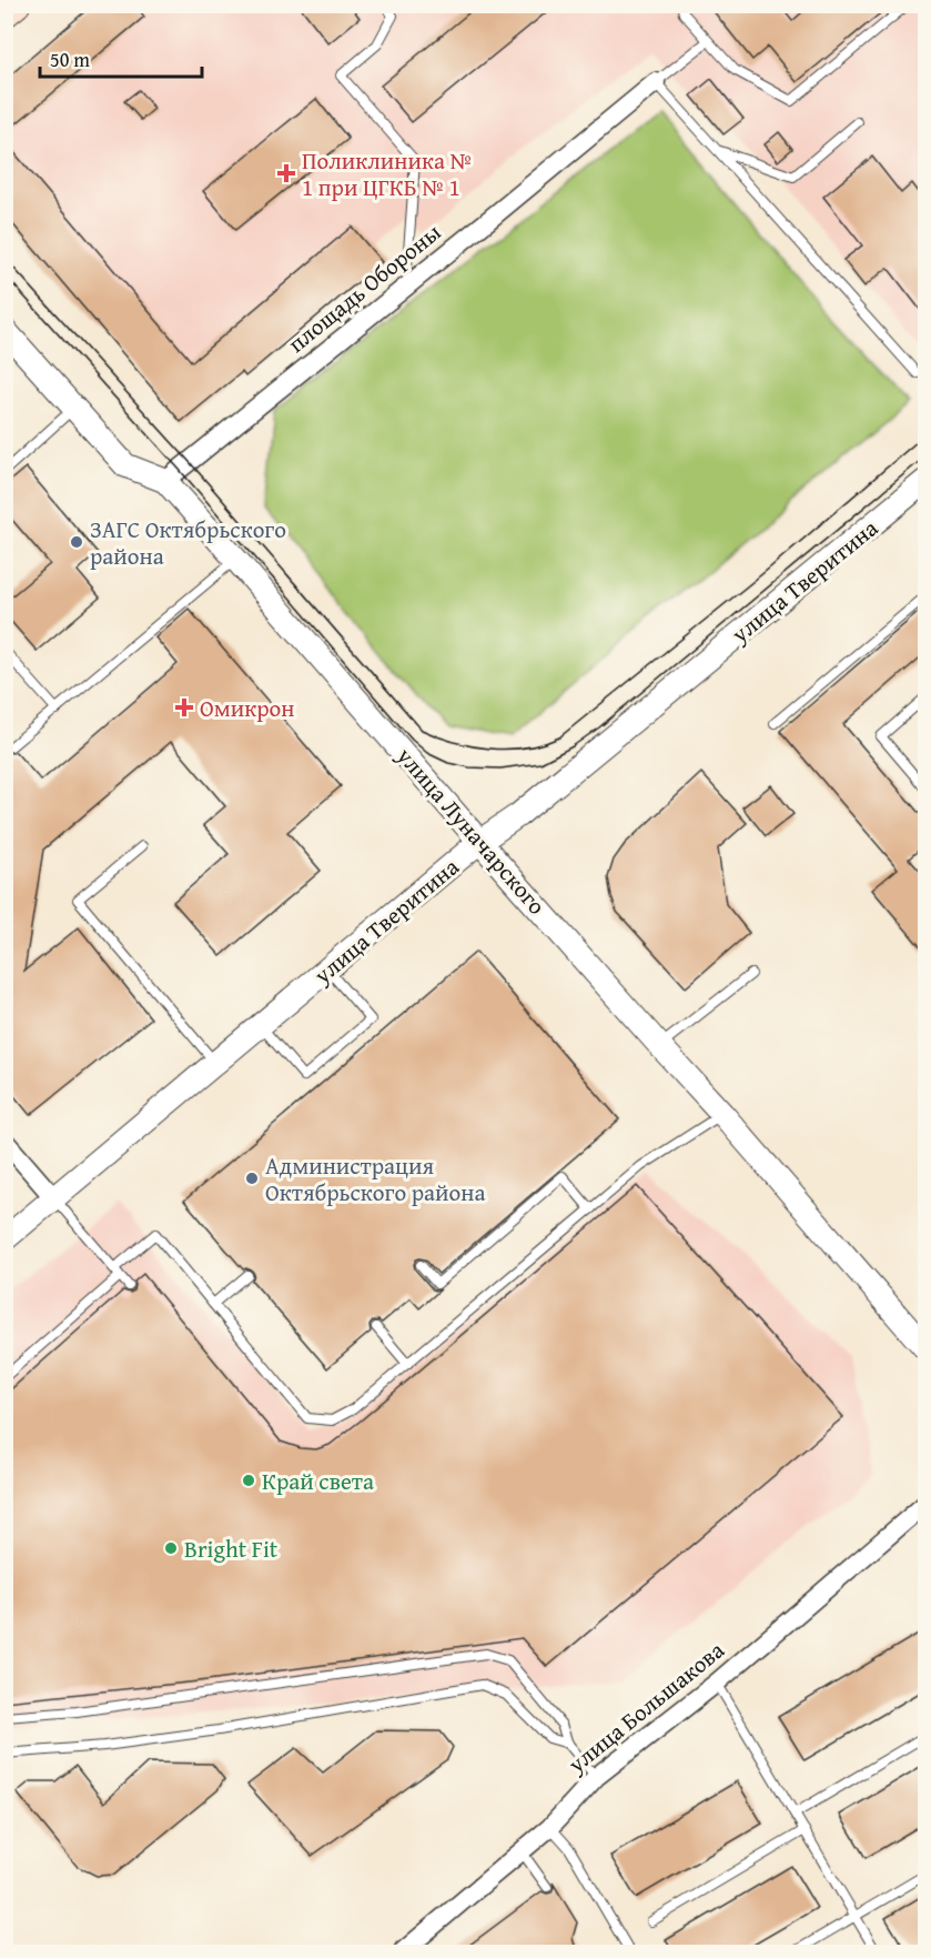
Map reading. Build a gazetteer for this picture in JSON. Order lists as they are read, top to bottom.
{
  "streets": {
    "street": [
      "площадь Обороны",
      "улица Тверитина",
      "улица Луначарского",
      "улица Большакова"
    ]
  },
  "crossings": [
    ["площадь Обороны", "улица Луначарского"],
    ["улица Тверитина", "улица Луначарского"]
  ],
  "places": {
    "health": ["Поликлиника № 1 при ЦГКБ № 1", "Омикрон"],
    "other": [
      "ЗАГС Октябрьского района",
      "Администрация Октябрьского района",
      "Край света",
      "Bright Fit"
    ]
  },
  "scale_bar": "50 m"
}
